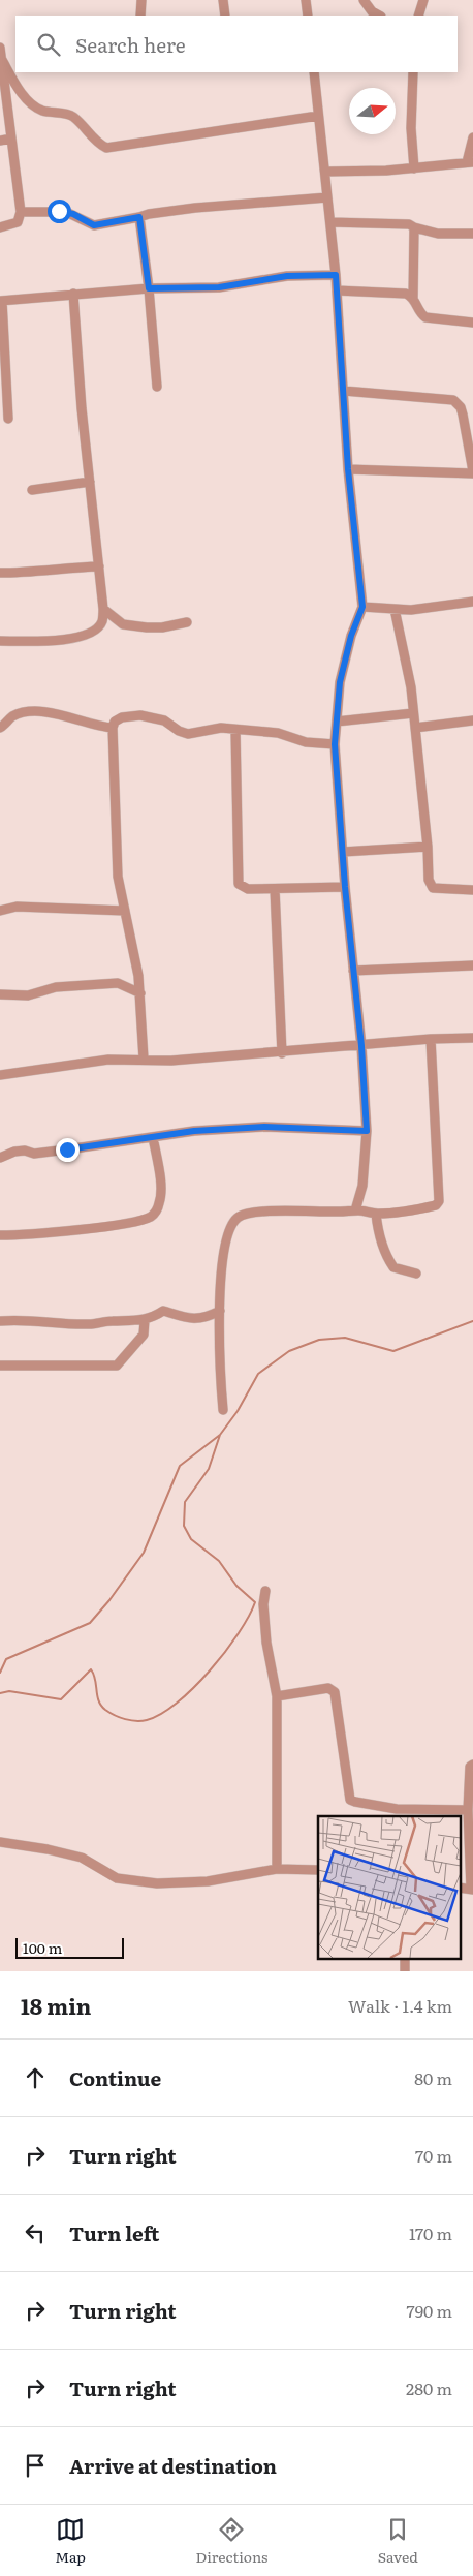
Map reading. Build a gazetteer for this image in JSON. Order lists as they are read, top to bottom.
{
  "scale_bar": "100 m",
  "north": "right",
  "page": {
    "search": "Search here",
    "scale": "100 m",
    "heading": ["18 min", "Walk · 1.4 km"],
    "list": [
      ["Continue", "80 m"],
      ["Turn right", "70 m"],
      ["Turn left", "170 m"],
      ["Turn right", "790 m"],
      ["Turn right", "280 m"],
      "Arrive at destination"
    ],
    "nav": ["Map", "Directions", "Saved"]
  }
}
